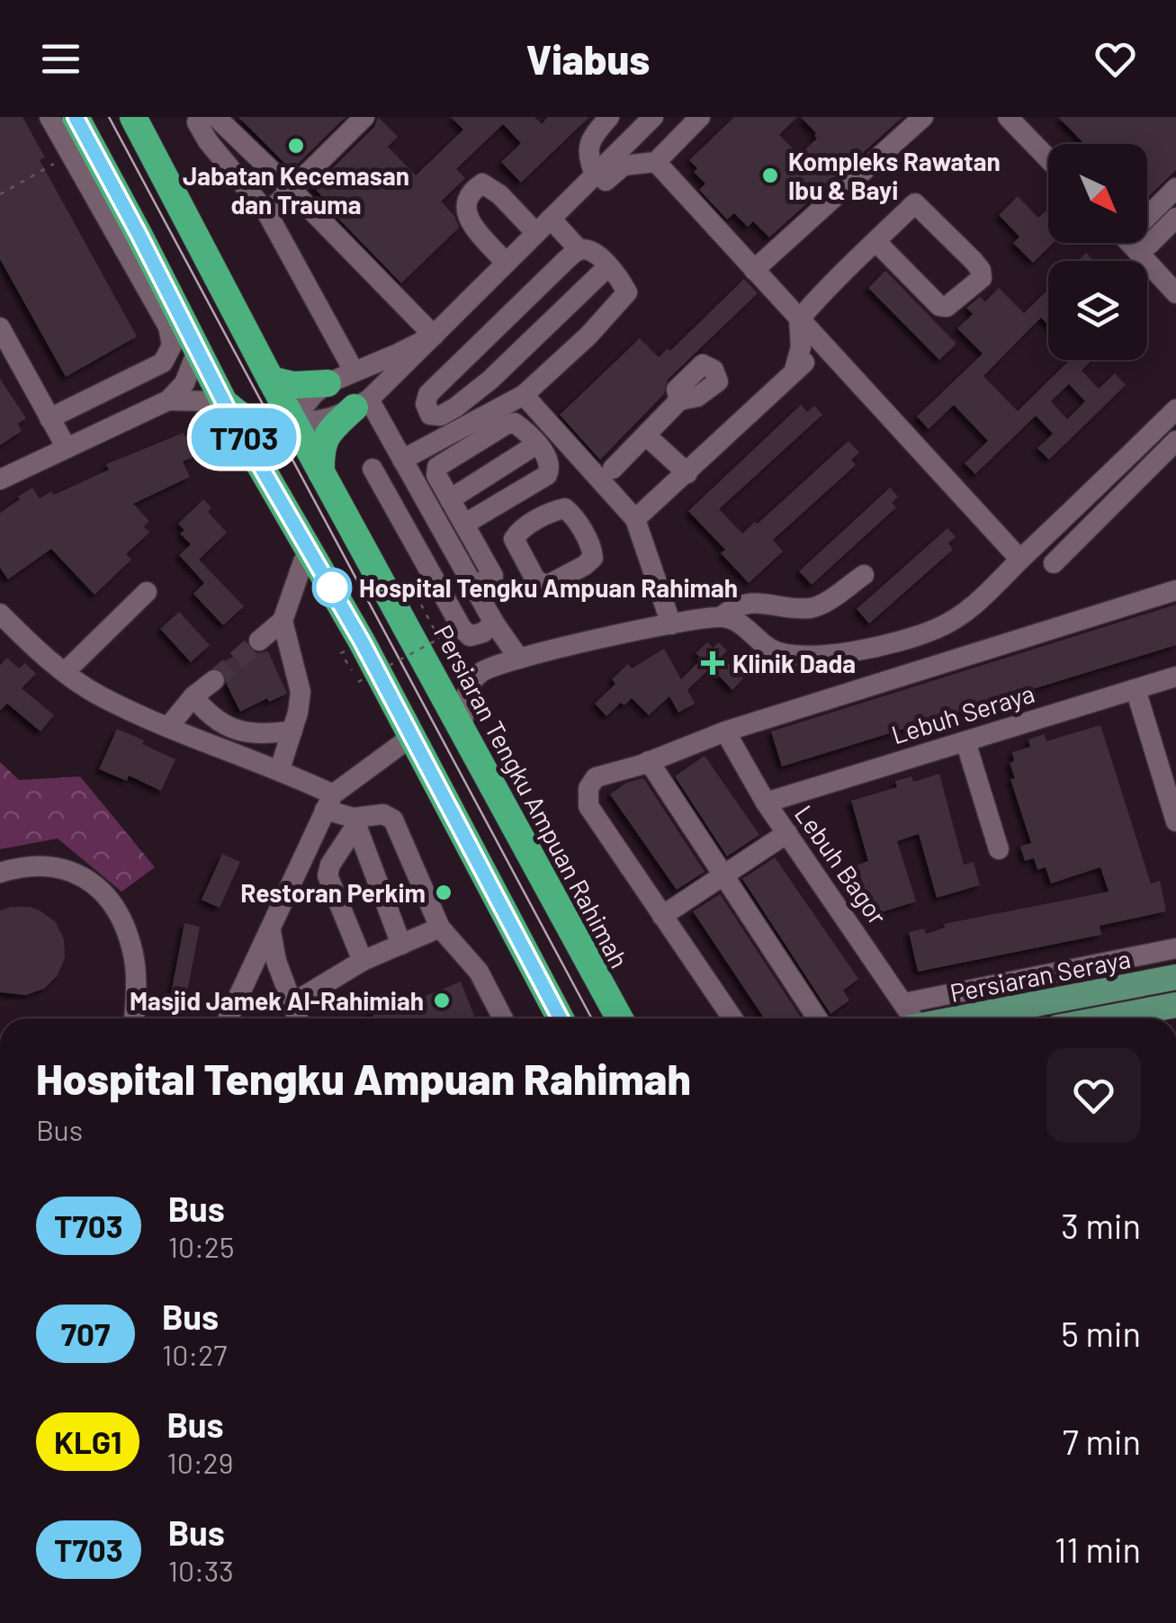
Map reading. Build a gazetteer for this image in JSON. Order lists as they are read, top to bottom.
{
  "streets": {
    "highway": ["Persiaran Tengku Ampuan Rahimah"],
    "main road": ["Persiaran Seraya"],
    "street": ["Lebuh Seraya", "Lebuh Bagor"]
  },
  "crossings": [
    ["Lebuh Seraya", "Lebuh Bagor"],
    ["Lebuh Bagor", "Persiaran Seraya"]
  ],
  "places": {
    "other": [
      "Jabatan Kecemasan dan Trauma",
      "Kompleks Rawatan Ibu & Bayi",
      "Hospital Tengku Ampuan Rahimah",
      "Restoran Perkim",
      "Masjid Jamek Al-Rahimiah"
    ],
    "health": ["Klinik Dada"]
  },
  "lines": ["bus line T703"],
  "north": "bottom right",
  "page": {
    "header": "Viabus",
    "on_map": "T703",
    "heading": ["Hospital Tengku Ampuan Rahimah", "Bus"],
    "list": [
      {
        "mark": "T703",
        "name": "Bus",
        "note": "10:25",
        "value": "3 min"
      },
      {
        "mark": "707",
        "name": "Bus",
        "note": "10:27",
        "value": "5 min"
      },
      {
        "mark": "KLG1",
        "name": "Bus",
        "note": "10:29",
        "value": "7 min"
      },
      {
        "mark": "T703",
        "name": "Bus",
        "note": "10:33",
        "value": "11 min"
      }
    ]
  }
}
